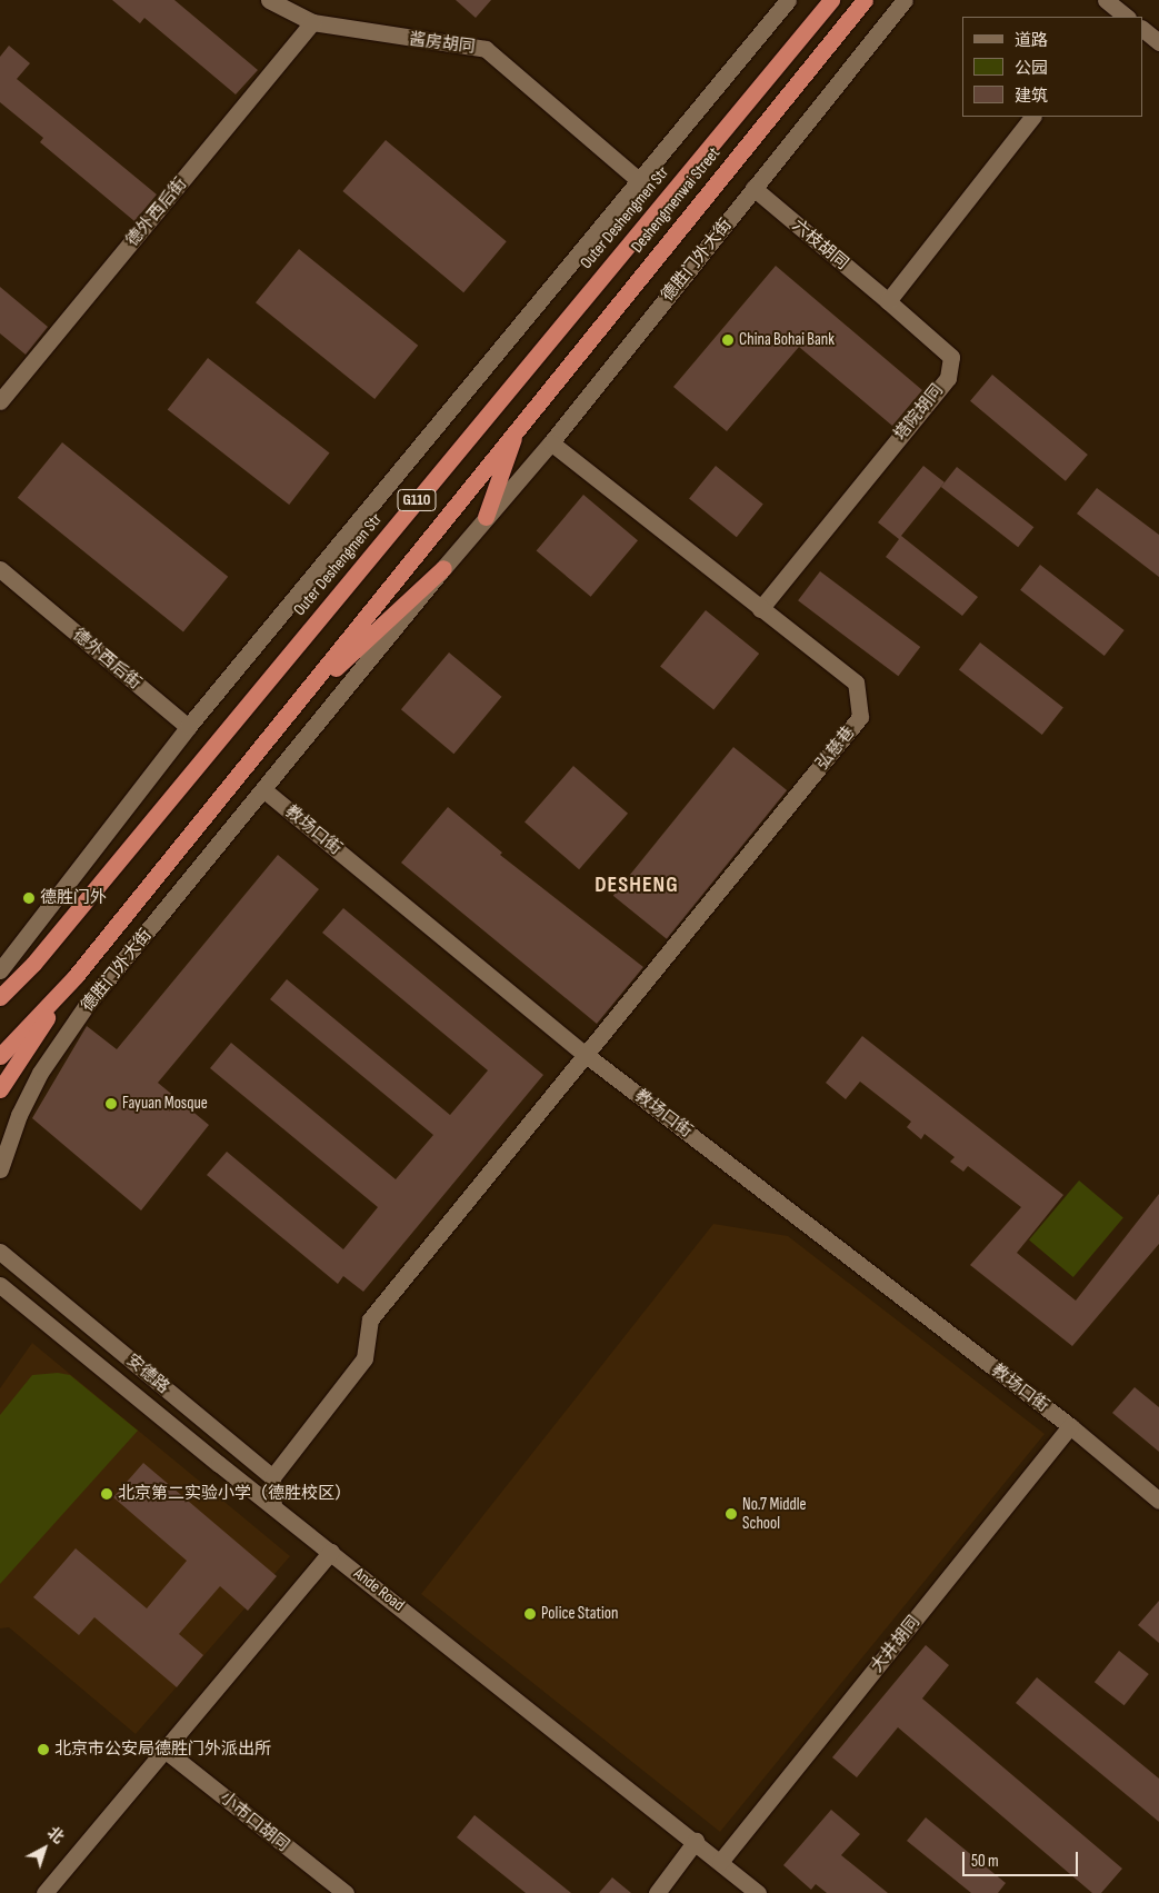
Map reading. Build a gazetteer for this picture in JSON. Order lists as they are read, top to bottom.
{
  "streets": {
    "highway": ["Deshengmenwai Street", "Outer Deshengmen Str", "G110"],
    "street": [
      "酱房胡同",
      "德外西后街",
      "六枝胡同",
      "德胜门外大街",
      "塔院胡同",
      "弘慈巷",
      "教场口街",
      "安德路",
      "Ande Road",
      "大井胡同",
      "小市口胡同"
    ]
  },
  "crossings": [
    ["酱房胡同", "德外西后街"],
    ["酱房胡同", "Outer Deshengmen Str"],
    ["Deshengmenwai Street", "G110"],
    ["德外西后街", "Outer Deshengmen Str"],
    ["六枝胡同", "德胜门外大街"],
    ["六枝胡同", "塔院胡同"],
    ["德胜门外大街", "弘慈巷"],
    ["德胜门外大街", "教场口街"],
    ["塔院胡同", "弘慈巷"],
    ["弘慈巷", "教场口街"],
    ["弘慈巷", "安德路"],
    ["教场口街", "大井胡同"],
    ["Ande Road", "大井胡同"]
  ],
  "districts": ["DESHENG"],
  "places": [
    "China Bohai Bank",
    "德胜门外",
    "Fayuan Mosque",
    "北京第二实验小学（德胜校区）",
    "No.7 Middle School",
    "Police Station",
    "北京市公安局德胜门外派出所"
  ],
  "legend": ["道路", "公园", "建筑"],
  "scale_bar": "50 m",
  "north": "top right"
}
